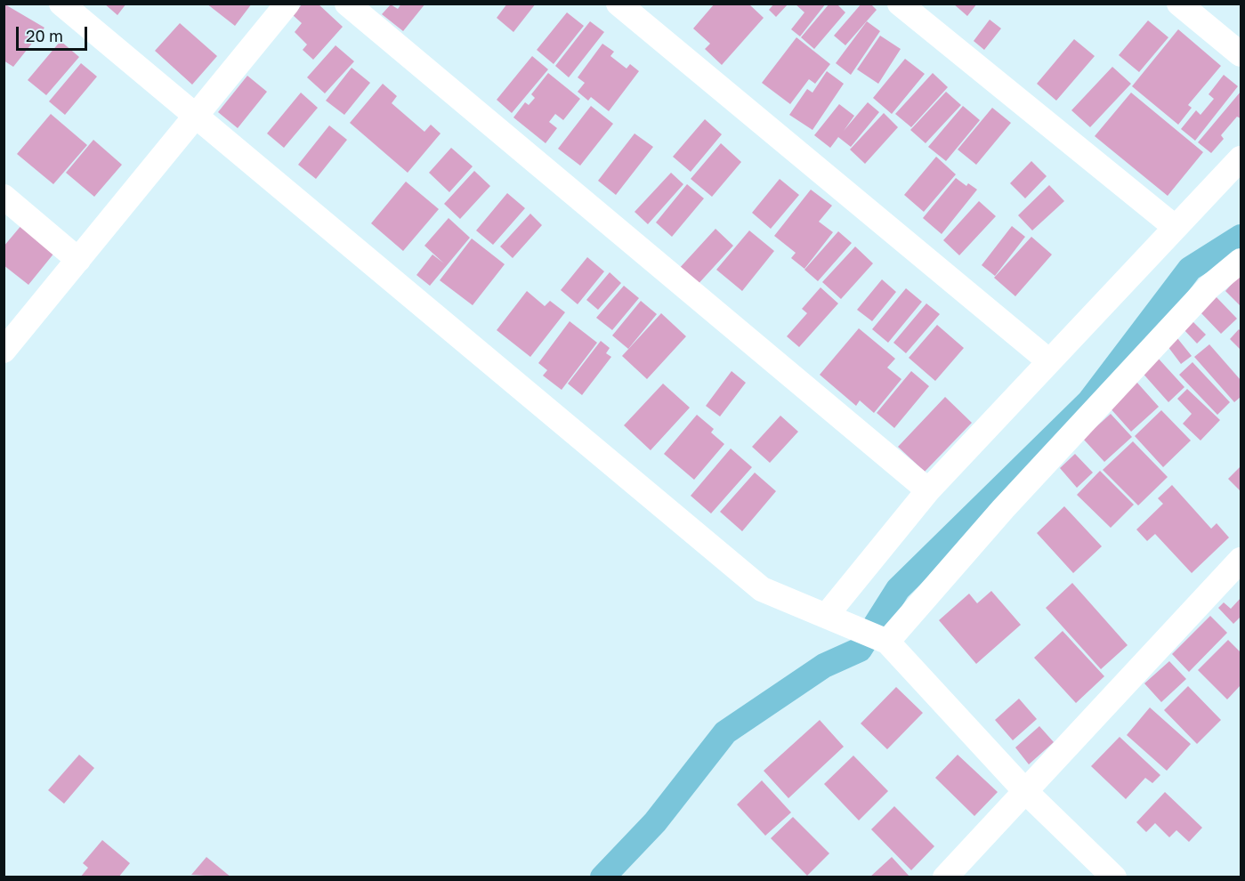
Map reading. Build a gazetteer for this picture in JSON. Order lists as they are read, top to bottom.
{
  "scale_bar": "20 m"
}
